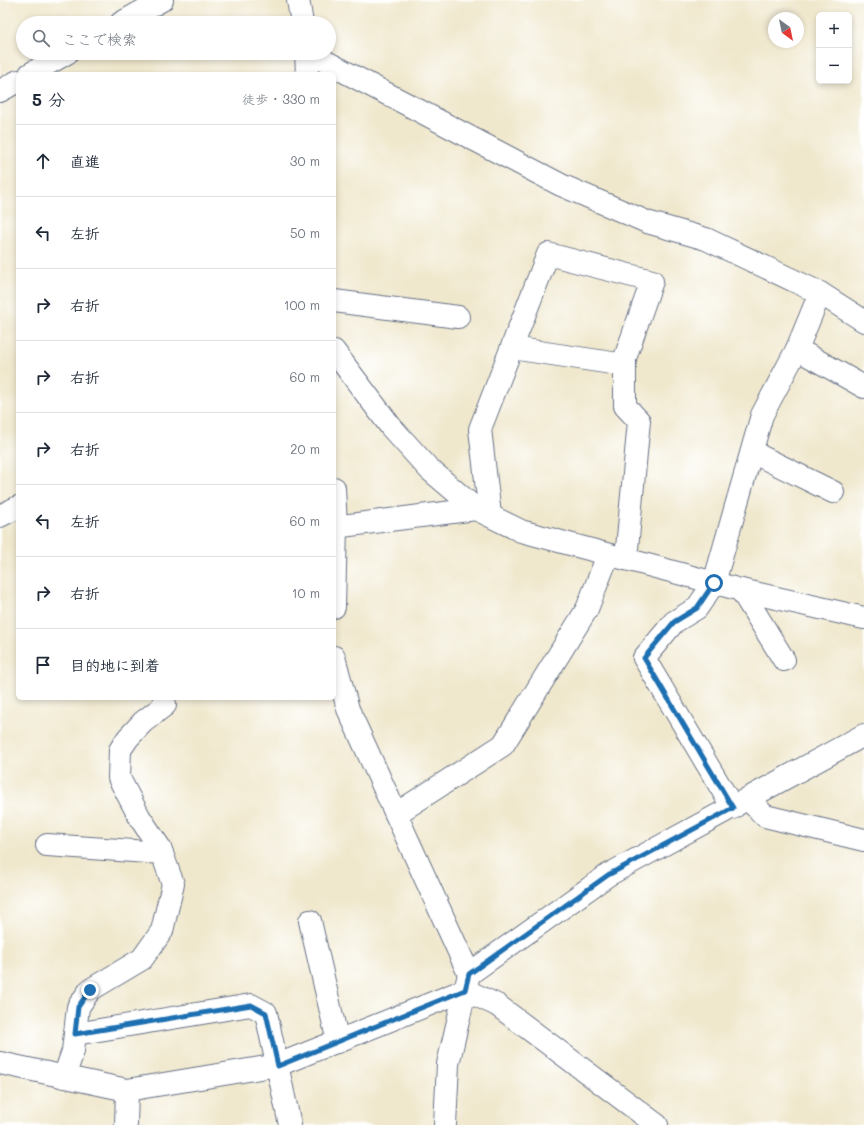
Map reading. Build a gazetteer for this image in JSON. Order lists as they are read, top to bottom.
{
  "north": "bottom right",
  "page": {
    "map_buttons": ["+", "−"],
    "search": "ここで検索",
    "heading": ["5 分", "徒歩 · 330 m"],
    "list": [
      ["直進", "30 m"],
      ["左折", "50 m"],
      ["右折", "100 m"],
      ["右折", "60 m"],
      ["右折", "20 m"],
      ["左折", "60 m"],
      ["右折", "10 m"],
      "目的地に到着"
    ]
  }
}
